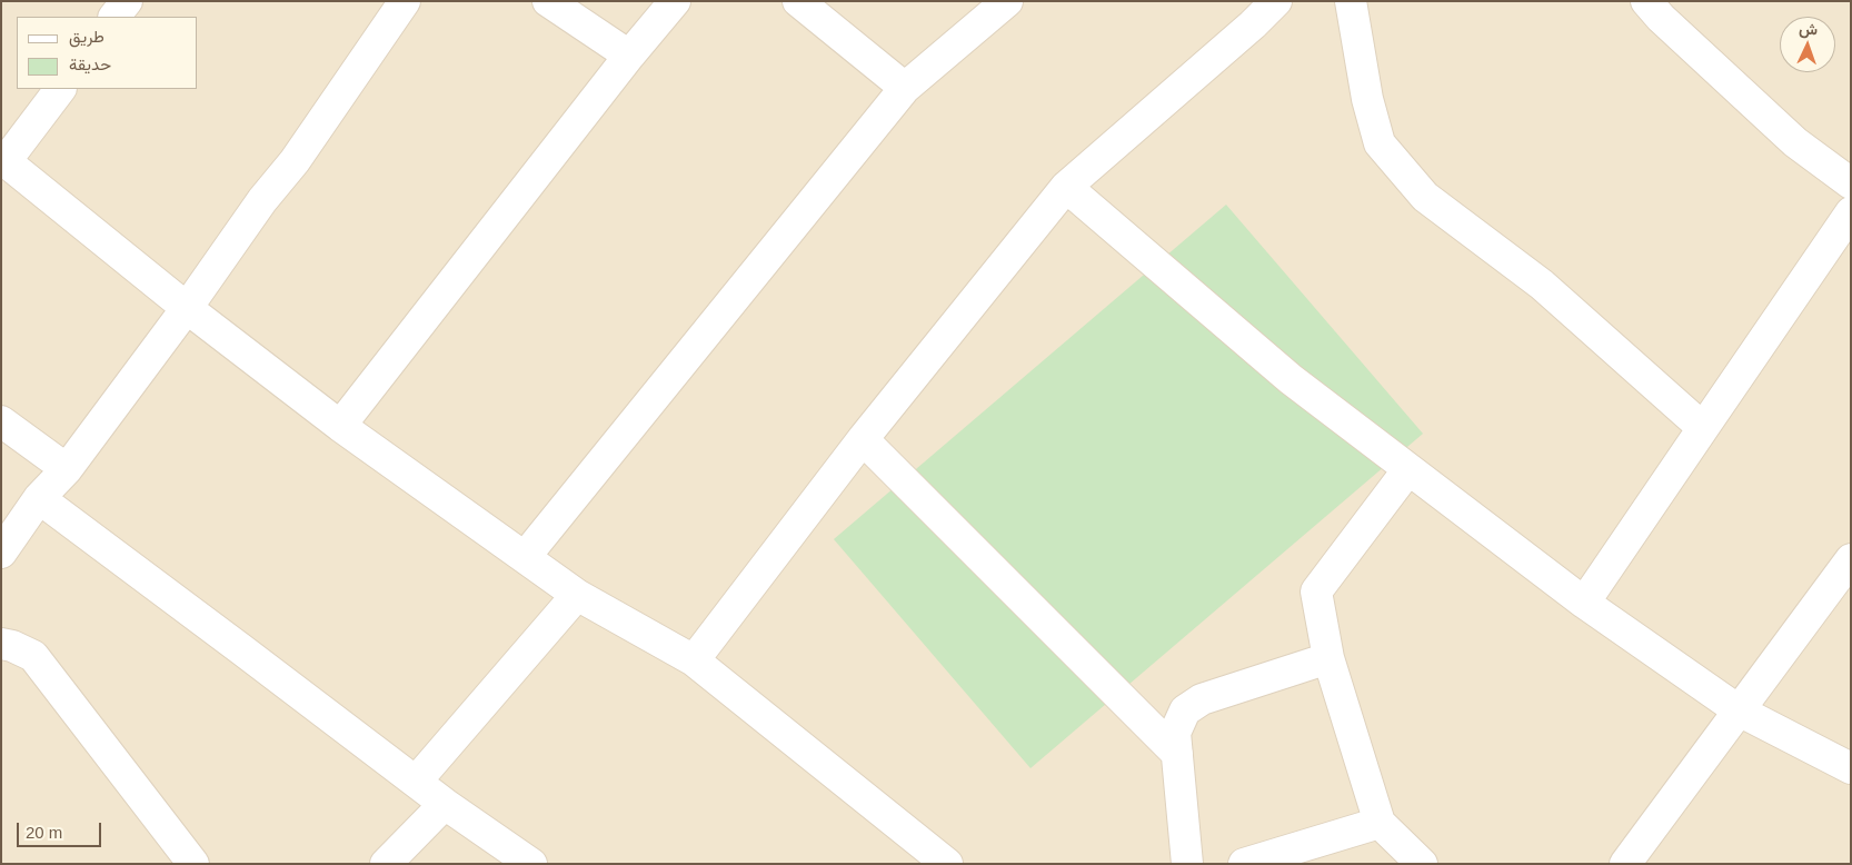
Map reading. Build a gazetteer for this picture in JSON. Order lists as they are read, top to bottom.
{
  "legend": ["طريق", "حديقة"],
  "scale_bar": "20 m",
  "north": "top"
}
